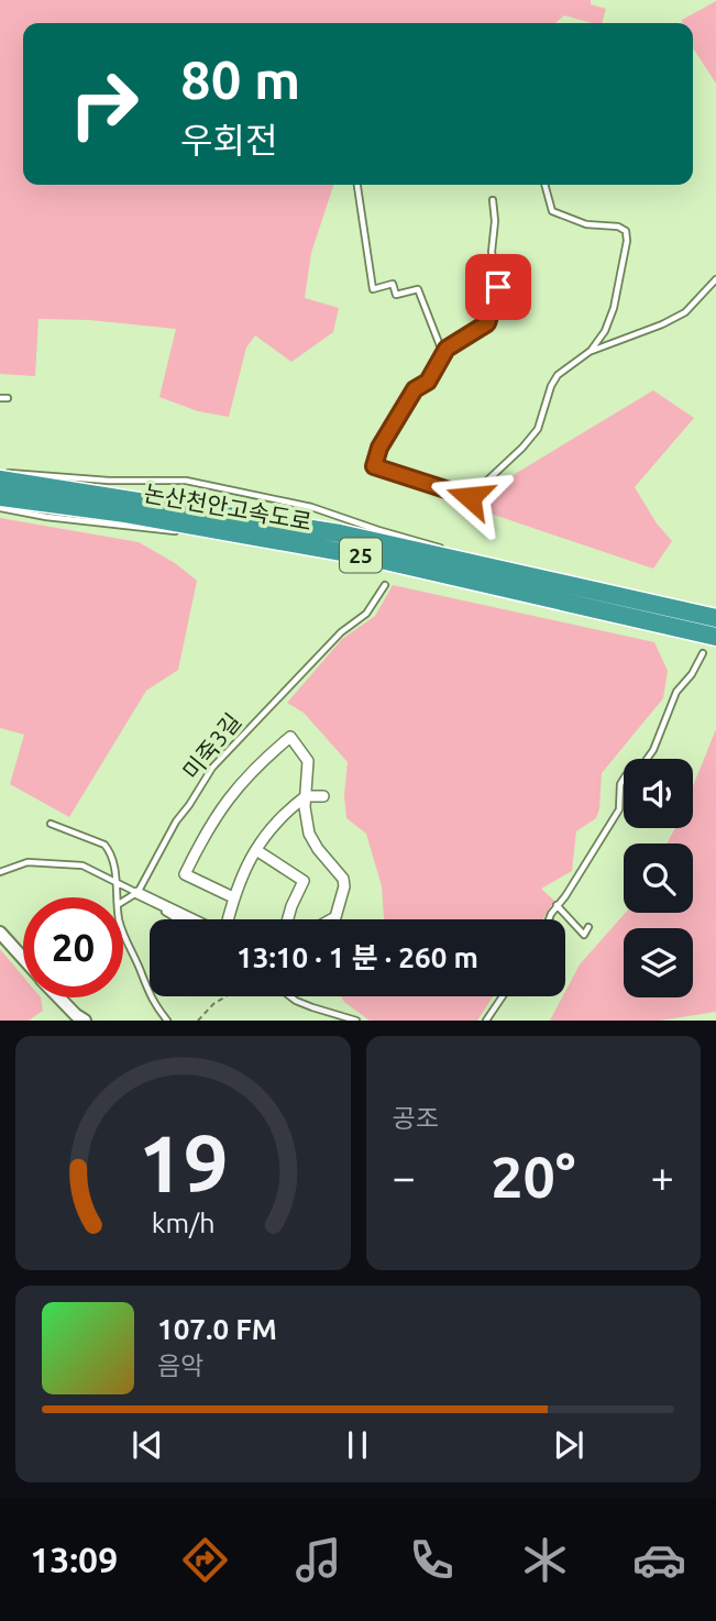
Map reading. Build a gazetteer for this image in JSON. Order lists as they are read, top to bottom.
{
  "streets": {
    "highway": ["논산천안고속도로", "25"],
    "lane": ["미죽3길"]
  },
  "page": {
    "turn": ["80 m", "우회전"],
    "limit": "20",
    "trip": "13:10 · 1 분 · 260 m",
    "tile": "공조",
    "heat": ["−", "20°", "+"],
    "song": ["107.0 FM", "음악"],
    "tabs": "13:09",
    "gauge": ["19", "km/h"]
  }
}
